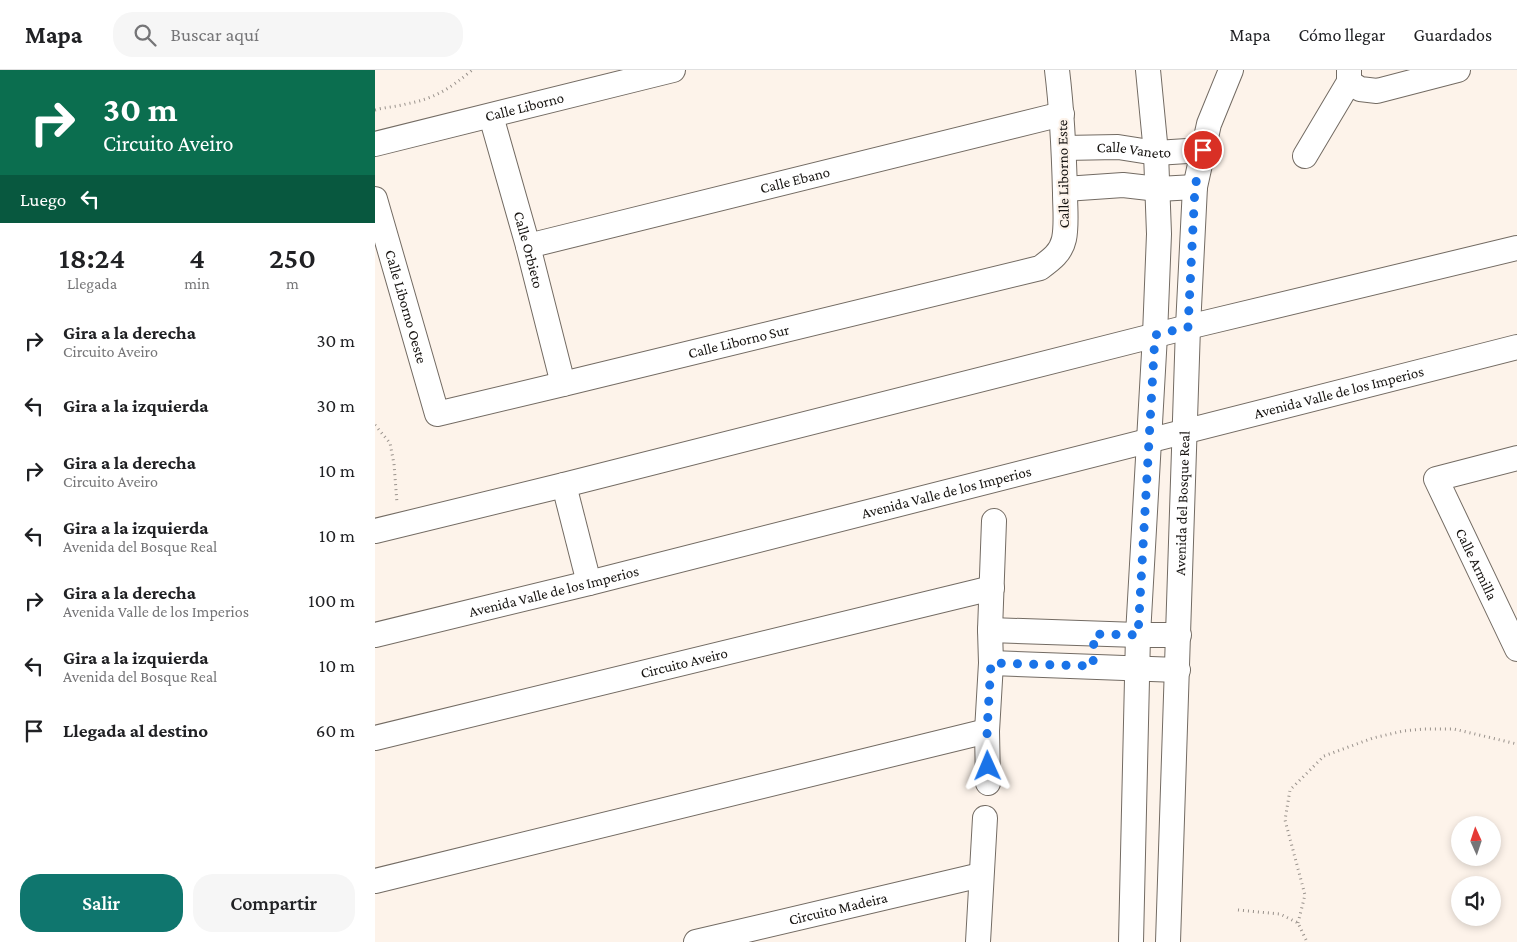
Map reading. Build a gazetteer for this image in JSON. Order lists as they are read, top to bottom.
{
  "streets": {
    "street": [
      "Calle Liborno",
      "Calle Vaneto",
      "Calle Liborno Este",
      "Calle Ebano",
      "Calle Orbieto",
      "Calle Liborno Oeste",
      "Calle Liborno Sur",
      "Avenida Valle de los Imperios",
      "Avenida del Bosque Real",
      "Calle Armilla",
      "Circuito Aveiro",
      "Circuito Madeira"
    ]
  },
  "crossings": [
    ["Calle Liborno", "Calle Orbieto"],
    ["Calle Vaneto", "Calle Liborno Este"],
    ["Calle Vaneto", "Avenida del Bosque Real"],
    ["Calle Liborno Este", "Calle Ebano"],
    ["Calle Liborno Este", "Calle Liborno Sur"],
    ["Calle Ebano", "Calle Orbieto"],
    ["Calle Orbieto", "Calle Liborno Sur"],
    ["Calle Liborno Oeste", "Calle Liborno Sur"],
    ["Avenida Valle de los Imperios", "Avenida del Bosque Real"]
  ],
  "north": "top",
  "page": {
    "header": "Mapa",
    "search": "Buscar aquí",
    "nav": ["Mapa", "Cómo llegar", "Guardados"],
    "turn": ["30 m", "Circuito Aveiro"],
    "then": "Luego",
    "eta": [
      "18:24",
      "Llegada",
      "4",
      "min",
      "250",
      "m"
    ],
    "list": [
      {
        "name": "Gira a la derecha",
        "note": "Circuito Aveiro",
        "value": "30 m"
      },
      {
        "name": "Gira a la izquierda",
        "value": "30 m"
      },
      {
        "name": "Gira a la derecha",
        "note": "Circuito Aveiro",
        "value": "10 m"
      },
      {
        "name": "Gira a la izquierda",
        "note": "Avenida del Bosque Real",
        "value": "10 m"
      },
      {
        "name": "Gira a la derecha",
        "note": "Avenida Valle de los Imperios",
        "value": "100 m"
      },
      {
        "name": "Gira a la izquierda",
        "note": "Avenida del Bosque Real",
        "value": "10 m"
      },
      {
        "name": "Llegada al destino",
        "value": "60 m"
      }
    ],
    "buttons": ["Salir", "Compartir"]
  }
}
